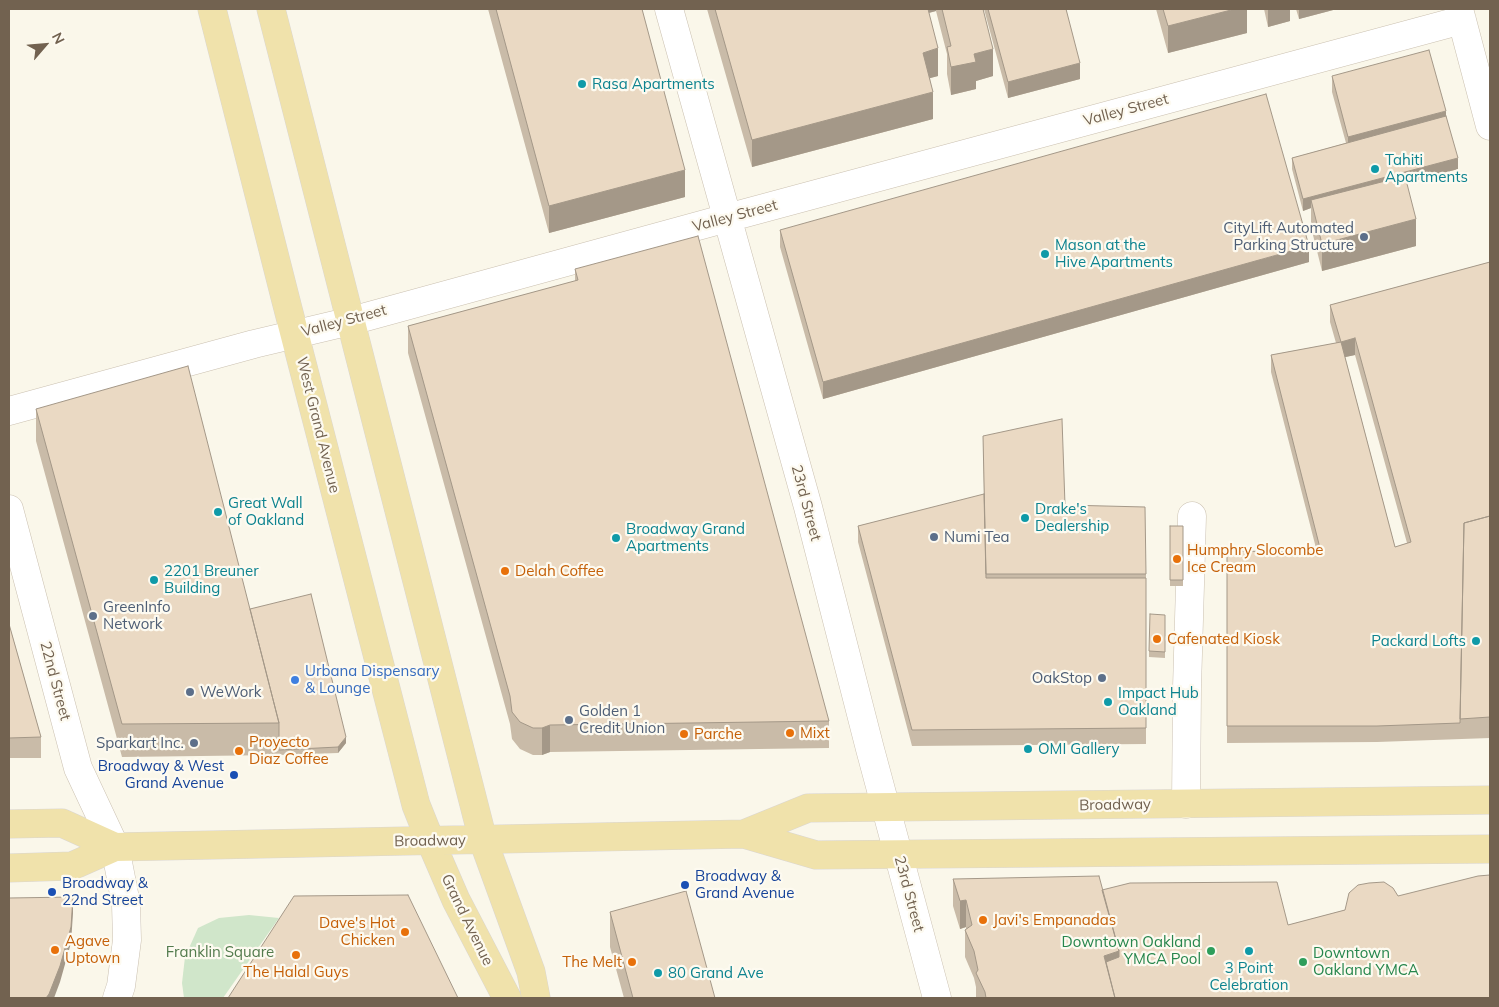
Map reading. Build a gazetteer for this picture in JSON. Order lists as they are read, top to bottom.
{
  "streets": {
    "main road": ["West Grand Avenue", "Broadway", "Grand Avenue"],
    "street": ["Valley Street", "23rd Street", "22nd Street"]
  },
  "crossings": [
    ["Valley Street", "West Grand Avenue"],
    ["Valley Street", "23rd Street"],
    ["West Grand Avenue", "Broadway"],
    ["West Grand Avenue", "Grand Avenue"],
    ["23rd Street", "Broadway"],
    ["22nd Street", "Broadway"],
    ["Broadway", "Grand Avenue"]
  ],
  "parks": ["Franklin Square"],
  "places": [
    "Rasa Apartments",
    "Tahiti Apartments",
    "CityLift Automated Parking Structure",
    "Mason at the Hive Apartments",
    "Great Wall of Oakland",
    "Drake's Dealership",
    "Numi Tea",
    "Broadway Grand Apartments",
    "Humphry Slocombe Ice Cream",
    "Delah Coffee",
    "2201 Breuner Building",
    "GreenInfo Network",
    "Cafenated Kiosk",
    "Packard Lofts",
    "OakStop",
    "Urbana Dispensary & Lounge",
    "WeWork",
    "Impact Hub Oakland",
    "Golden 1 Credit Union",
    "Mixt",
    "Parche",
    "Sparkart Inc.",
    "OMI Gallery",
    "Proyecto Diaz Coffee",
    "Broadway & West Grand Avenue",
    "Broadway & Grand Avenue",
    "Broadway & 22nd Street",
    "Javi's Empanadas",
    "Dave's Hot Chicken",
    "Agave Uptown",
    "Downtown Oakland YMCA Pool",
    "3 Point Celebration",
    "The Halal Guys",
    "The Melt",
    "Downtown Oakland YMCA",
    "80 Grand Ave"
  ],
  "north": "top right"
}
